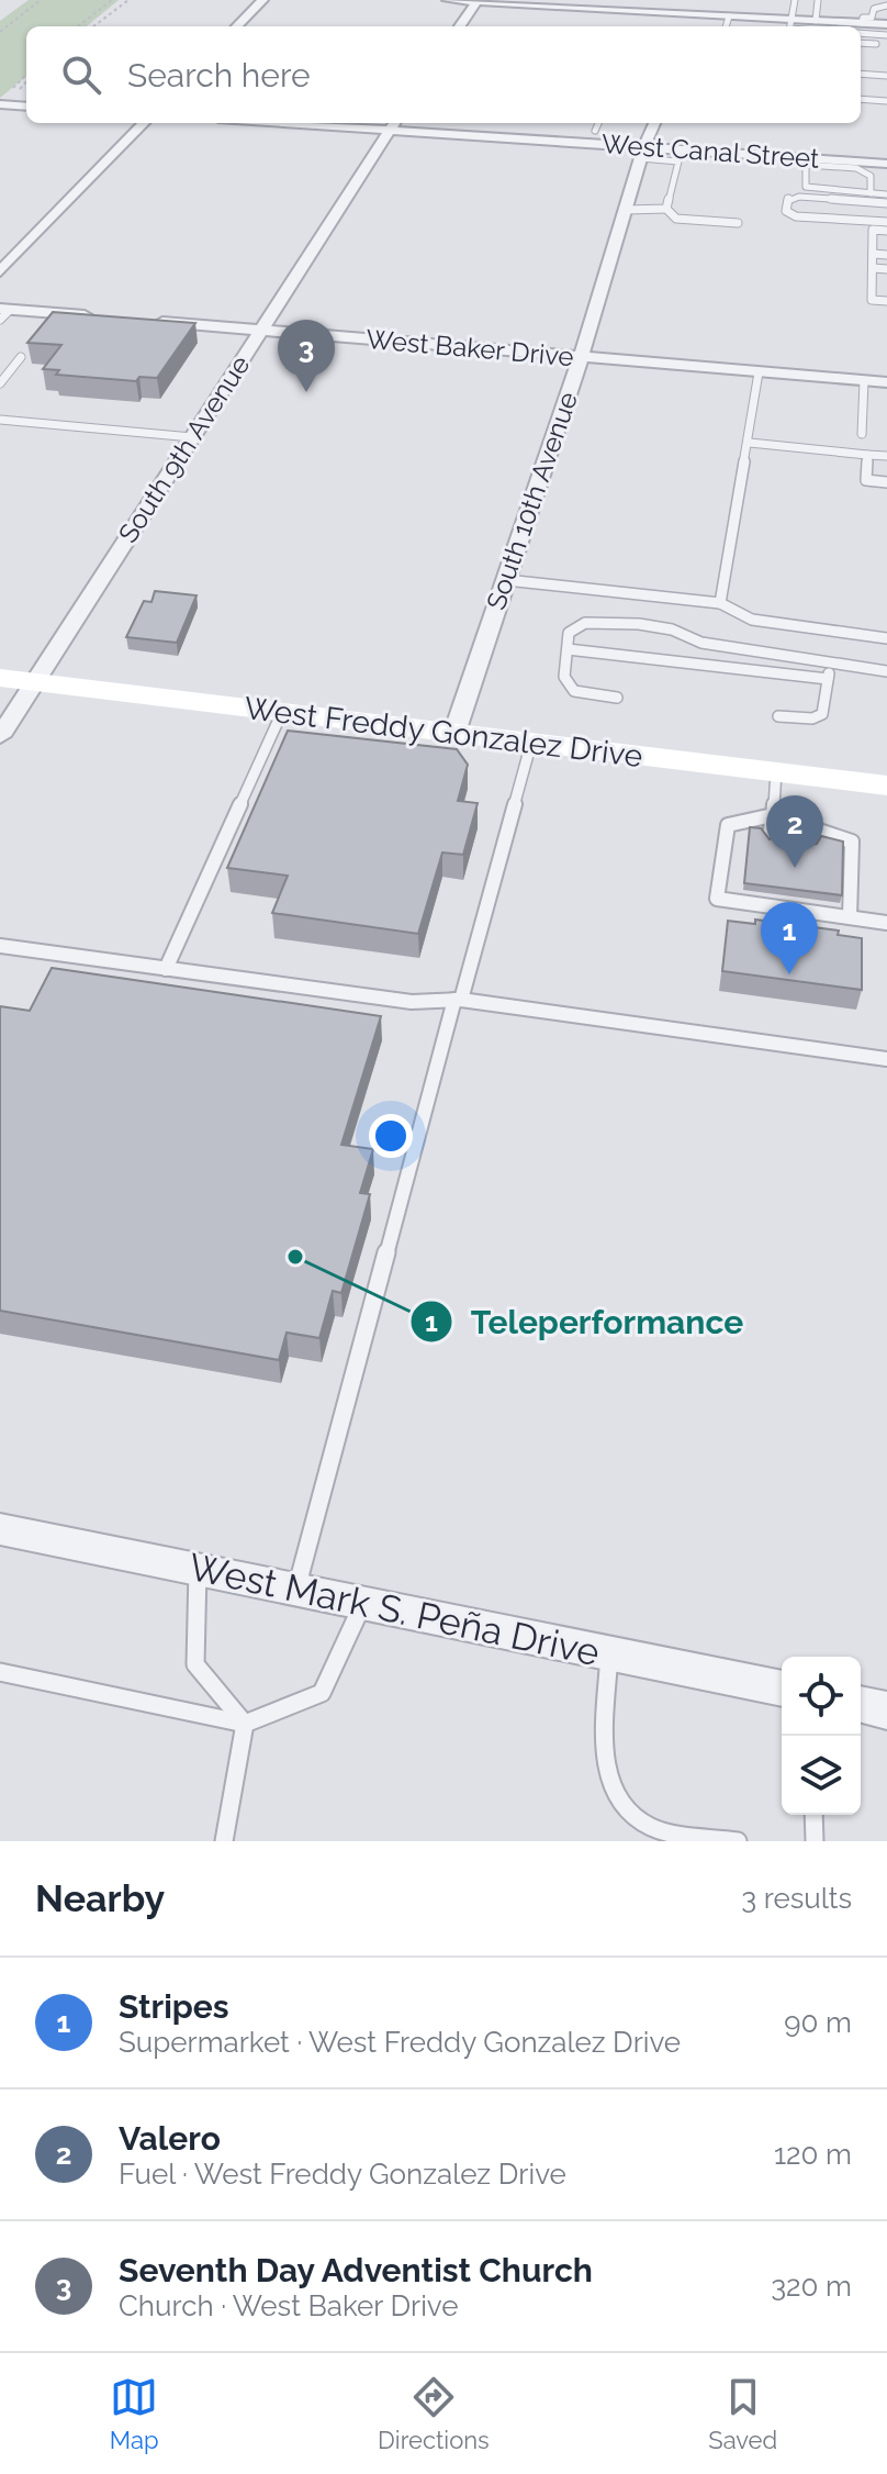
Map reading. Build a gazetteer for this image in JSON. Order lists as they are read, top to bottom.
{
  "streets": {
    "main road": ["West Freddy Gonzalez Drive"],
    "street": [
      "West Canal Street",
      "West Baker Drive",
      "South 9th Avenue",
      "South 10th Avenue",
      "West Mark S. Peña Drive"
    ]
  },
  "crossings": [
    ["West Canal Street", "South 9th Avenue"],
    ["West Canal Street", "South 10th Avenue"],
    ["West Baker Drive", "South 9th Avenue"],
    ["West Baker Drive", "South 10th Avenue"],
    ["South 9th Avenue", "West Freddy Gonzalez Drive"],
    ["South 10th Avenue", "West Freddy Gonzalez Drive"]
  ],
  "places": ["Teleperformance"],
  "page": {
    "search": "Search here",
    "pins": ["3", "2", "1"],
    "heading": ["Nearby", "3 results"],
    "list": [
      {
        "mark": "1",
        "name": "Stripes",
        "note": "Supermarket · West Freddy Gonzalez Drive",
        "value": "90 m"
      },
      {
        "mark": "2",
        "name": "Valero",
        "note": "Fuel · West Freddy Gonzalez Drive",
        "value": "120 m"
      },
      {
        "mark": "3",
        "name": "Seventh Day Adventist Church",
        "note": "Church · West Baker Drive",
        "value": "320 m"
      }
    ],
    "nav": ["Map", "Directions", "Saved"]
  }
}
